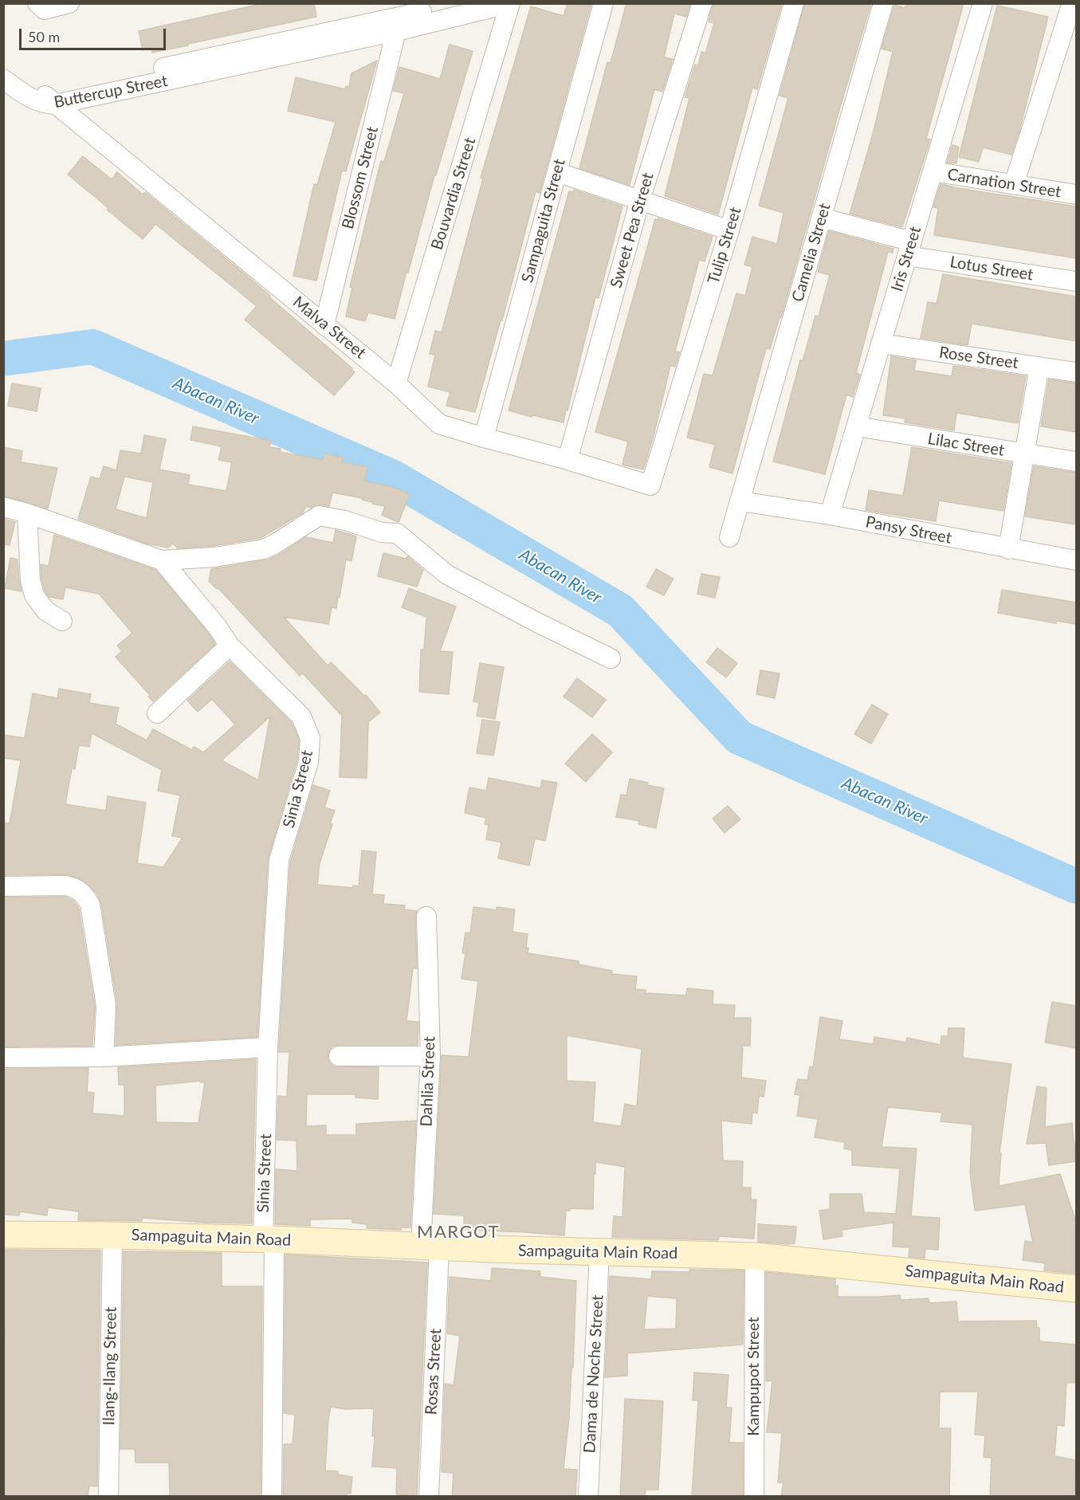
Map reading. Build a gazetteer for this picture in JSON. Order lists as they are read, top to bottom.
{
  "streets": {
    "street": [
      "Buttercup Street",
      "Blossom Street",
      "Carnation Street",
      "Bouvardia Street",
      "Sampaguita Street",
      "Sweet Pea Street",
      "Tulip Street",
      "Camelia Street",
      "Iris Street",
      "Lotus Street",
      "Malva Street",
      "Rose Street",
      "Lilac Street",
      "Pansy Street",
      "Sinia Street",
      "Dahlia Street",
      "Sampaguita Main Road",
      "Ilang-Ilang Street",
      "Rosas Street",
      "Dama de Noche Street",
      "Kampupot Street"
    ]
  },
  "crossings": [
    ["Buttercup Street", "Blossom Street"],
    ["Buttercup Street", "Bouvardia Street"],
    ["Buttercup Street", "Malva Street"],
    ["Blossom Street", "Malva Street"],
    ["Carnation Street", "Iris Street"],
    ["Bouvardia Street", "Malva Street"],
    ["Sampaguita Street", "Malva Street"],
    ["Sweet Pea Street", "Malva Street"],
    ["Tulip Street", "Malva Street"],
    ["Camelia Street", "Lotus Street"],
    ["Camelia Street", "Pansy Street"],
    ["Iris Street", "Lotus Street"],
    ["Iris Street", "Rose Street"],
    ["Iris Street", "Lilac Street"],
    ["Iris Street", "Pansy Street"],
    ["Sinia Street", "Sampaguita Main Road"],
    ["Dahlia Street", "Sampaguita Main Road"],
    ["Dahlia Street", "Rosas Street"],
    ["Sampaguita Main Road", "Ilang-Ilang Street"],
    ["Sampaguita Main Road", "Rosas Street"],
    ["Sampaguita Main Road", "Dama de Noche Street"],
    ["Sampaguita Main Road", "Kampupot Street"]
  ],
  "districts": ["MARGOT"],
  "water": ["Abacan River"],
  "scale_bar": "50 m"
}
